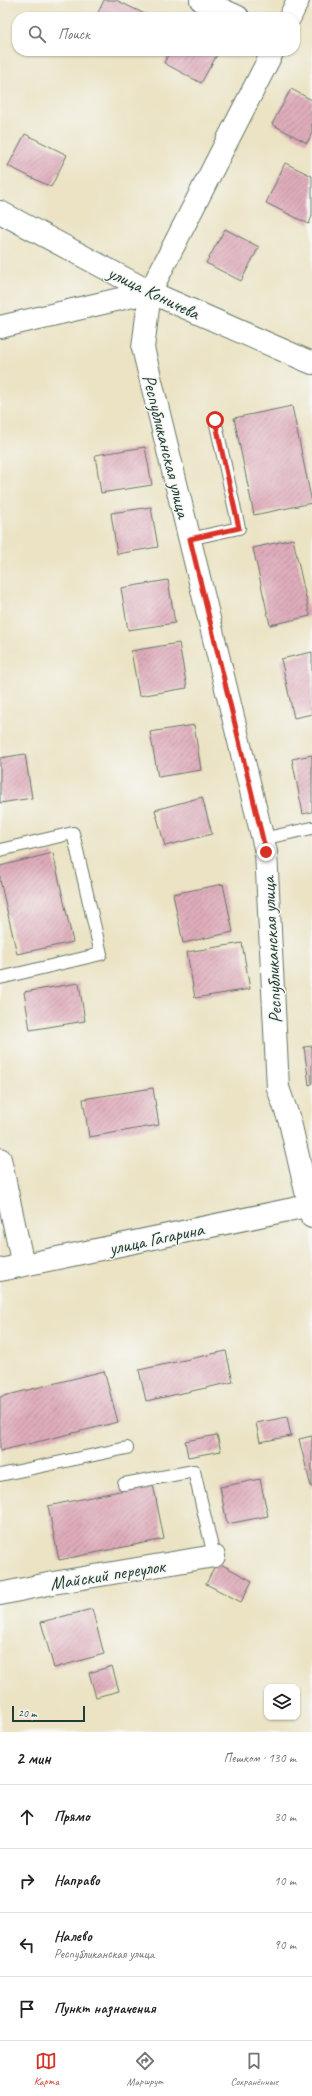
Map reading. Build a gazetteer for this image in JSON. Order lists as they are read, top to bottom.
{
  "streets": {
    "street": [
      "улица Коничева",
      "Республиканская улица",
      "улица Гагарина",
      "Майский переулок"
    ]
  },
  "crossings": [
    ["улица Коничева", "Республиканская улица"],
    ["Республиканская улица", "улица Гагарина"]
  ],
  "scale_bar": "20 m",
  "page": {
    "search": "Поиск",
    "scale": "20 m",
    "heading": ["2 мин", "Пешком · 130 m"],
    "list": [
      ["Прямо", "30 m"],
      ["Направо", "10 m"],
      ["Налево", "Республиканская улица", "90 m"],
      "Пункт назначения"
    ],
    "nav": ["Карта", "Маршрут", "Сохранённые"]
  }
}
